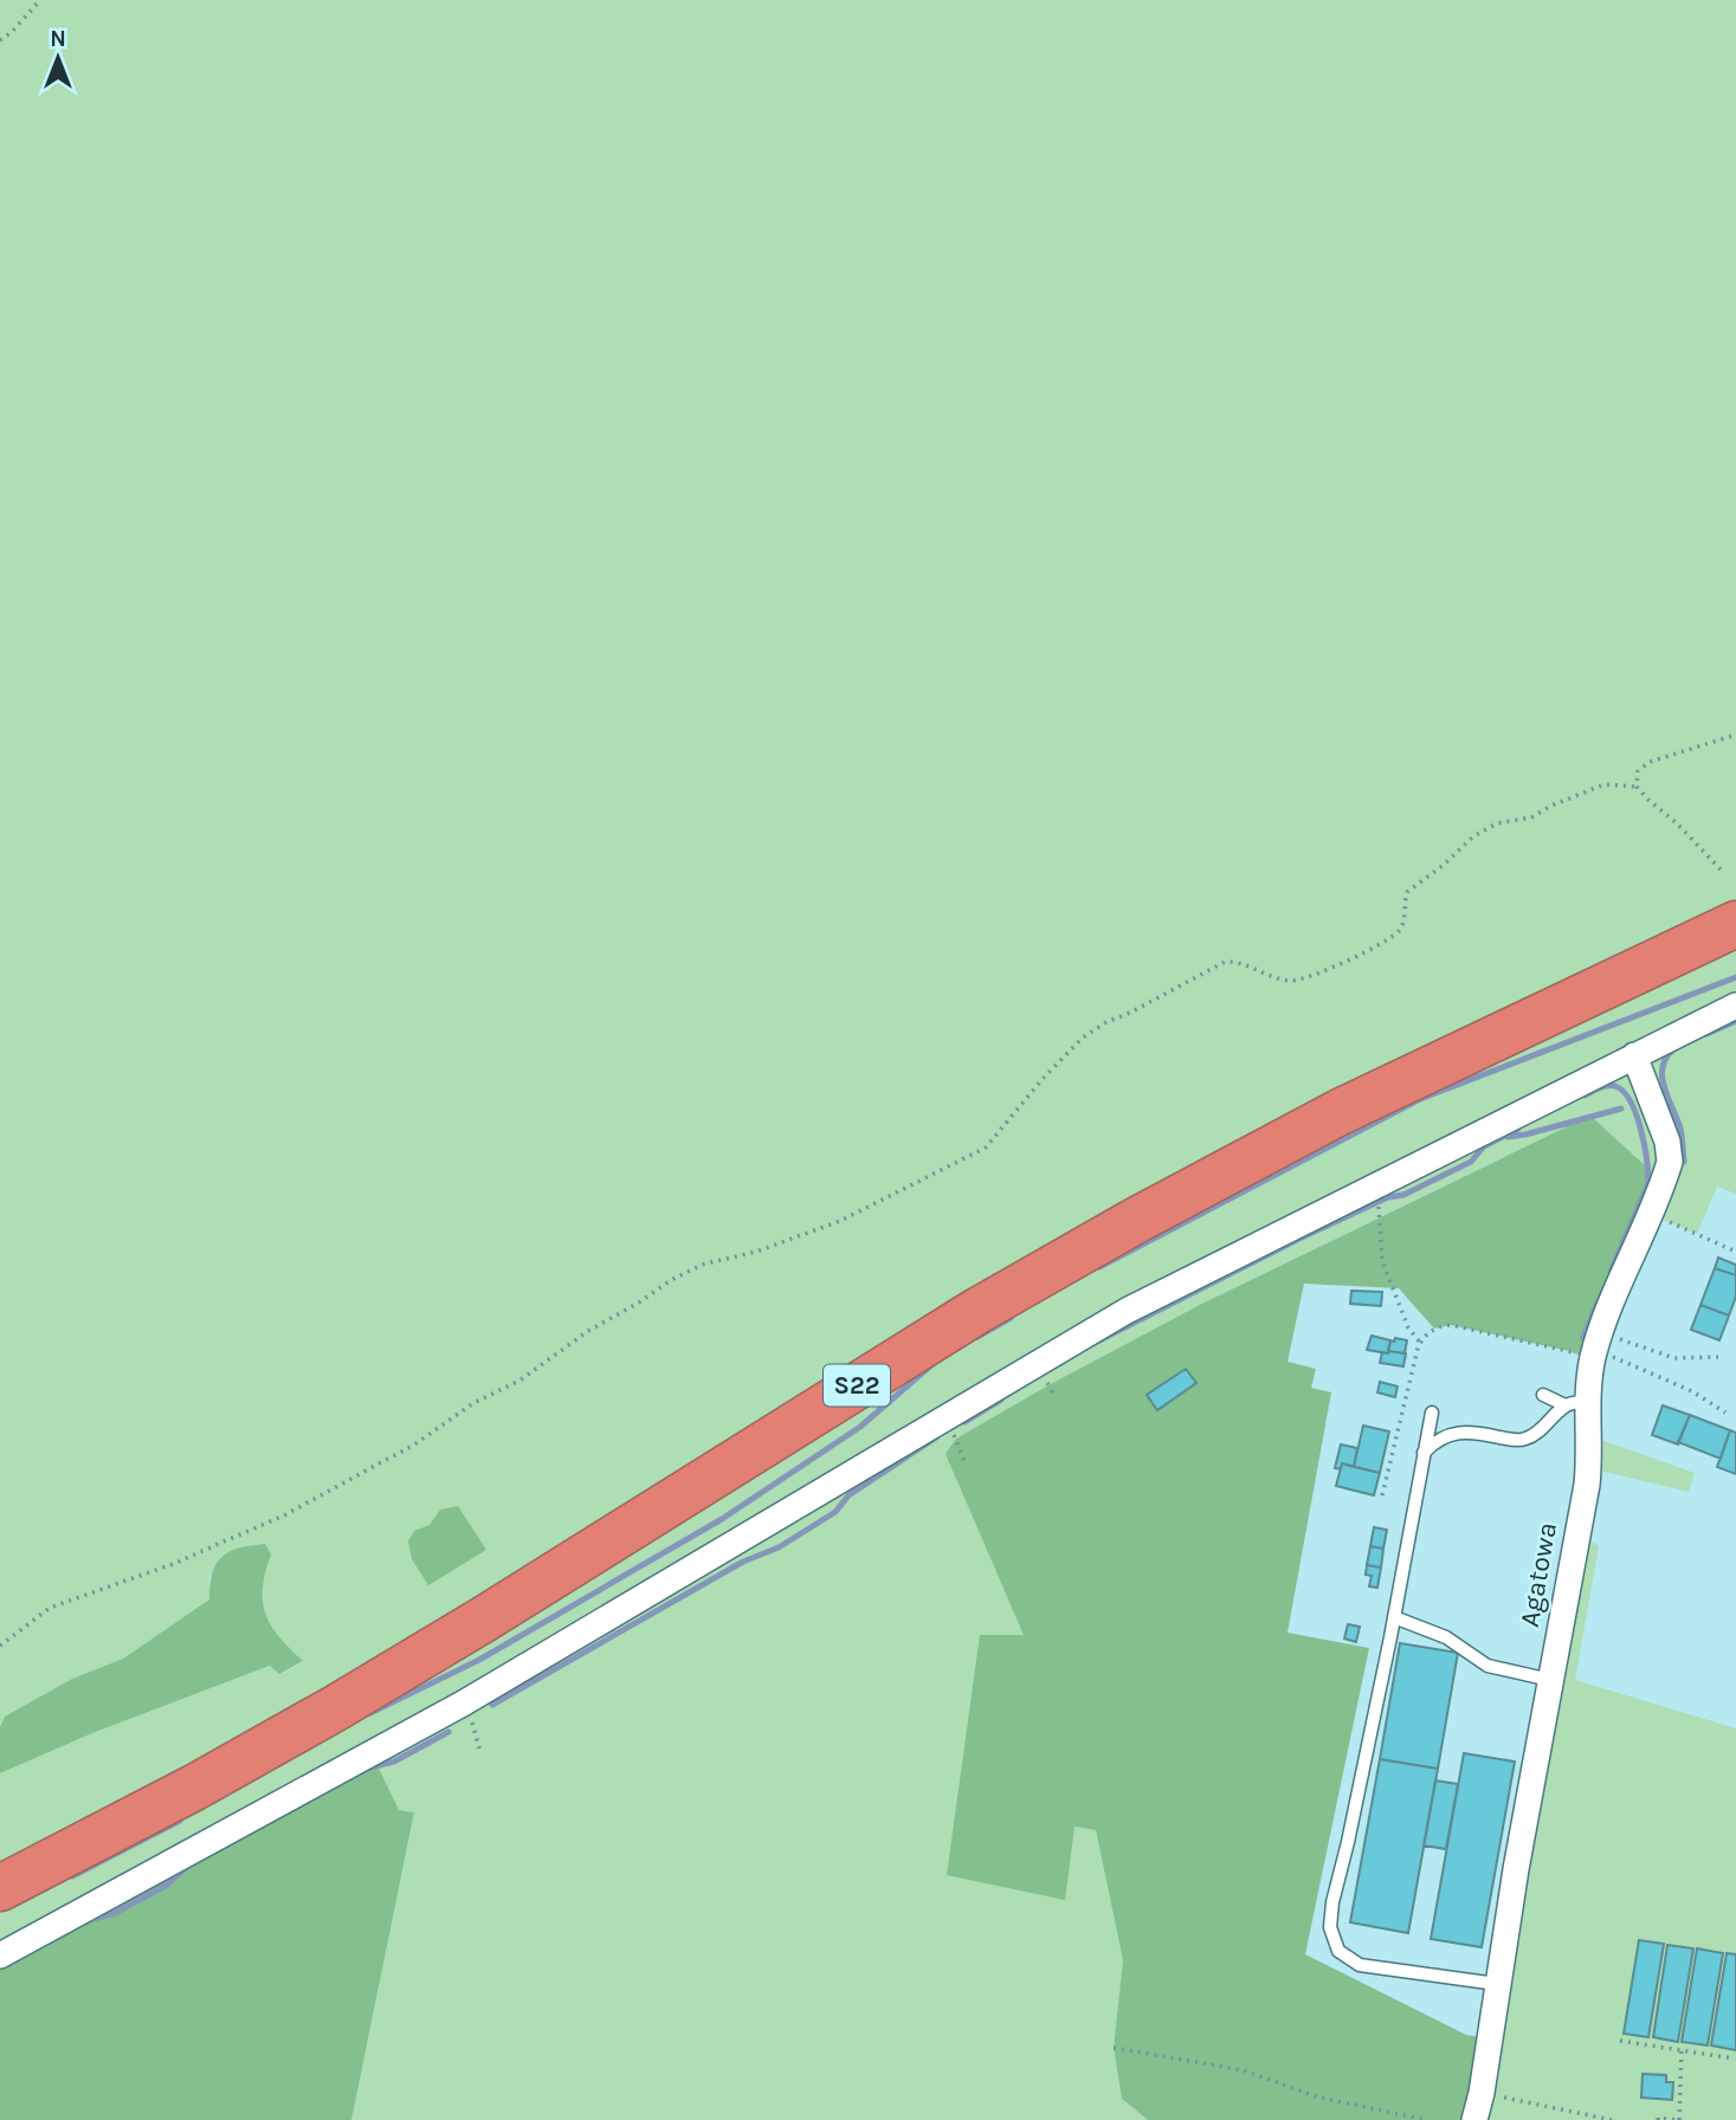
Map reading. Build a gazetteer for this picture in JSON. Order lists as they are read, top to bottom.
{
  "streets": {
    "highway": ["S22"],
    "street": ["Agatowa"]
  },
  "north": "top"
}
